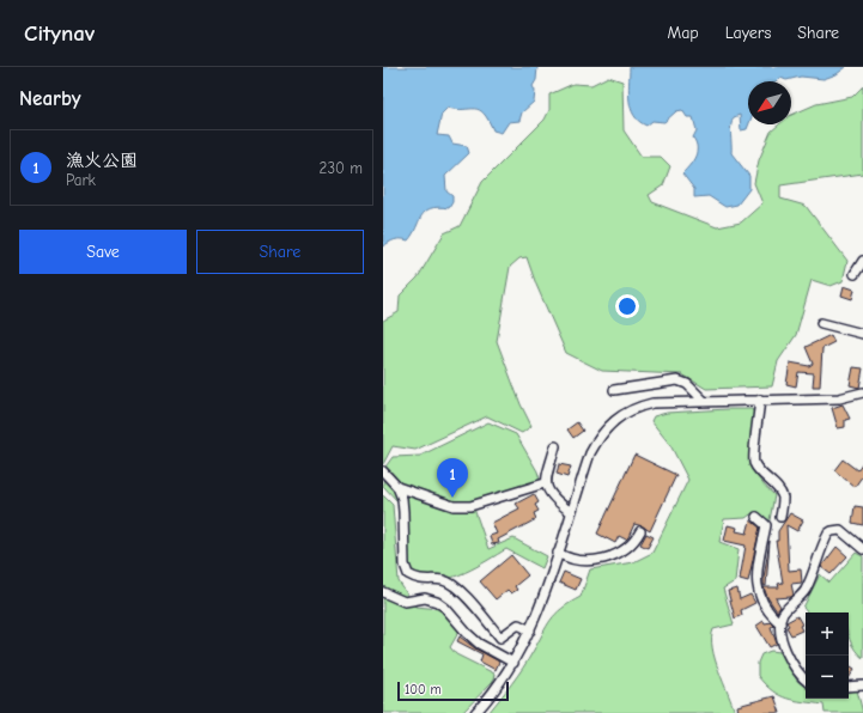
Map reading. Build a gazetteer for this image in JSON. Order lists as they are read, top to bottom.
{
  "scale_bar": "100 m",
  "north": "bottom left",
  "page": {
    "header": "Citynav",
    "nav": ["Map", "Layers", "Share"],
    "heading": "Nearby",
    "list": [
      {
        "mark": "1",
        "name": "漁火公園",
        "note": "Park",
        "value": "230 m"
      }
    ],
    "buttons": ["Save", "Share"],
    "pins": "1",
    "map_buttons": ["+", "−"],
    "scale": "100 m"
  }
}
